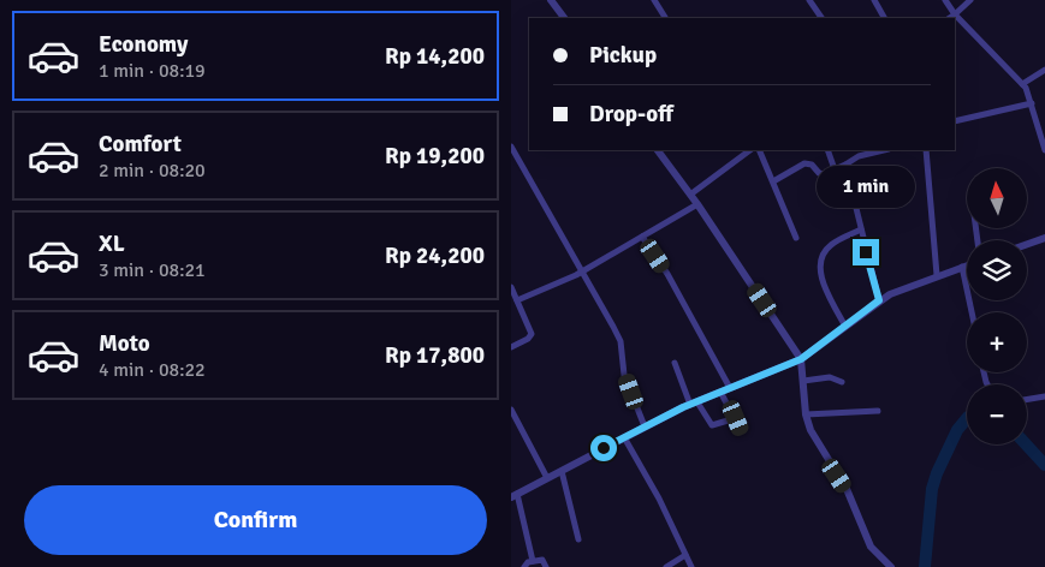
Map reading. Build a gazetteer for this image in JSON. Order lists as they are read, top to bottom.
{
  "north": "top",
  "page": {
    "list": [
      {
        "name": "Economy",
        "note": "1 min · 08:19",
        "value": "Rp 14,200"
      },
      {
        "name": "Comfort",
        "note": "2 min · 08:20",
        "value": "Rp 19,200"
      },
      {
        "name": "XL",
        "note": "3 min · 08:21",
        "value": "Rp 24,200"
      },
      {
        "name": "Moto",
        "note": "4 min · 08:22",
        "value": "Rp 17,800"
      }
    ],
    "banner": ["Pickup", "Drop-off"],
    "bubble": "1 min",
    "map_buttons": ["+", "−"],
    "buttons": "Confirm"
  }
}
